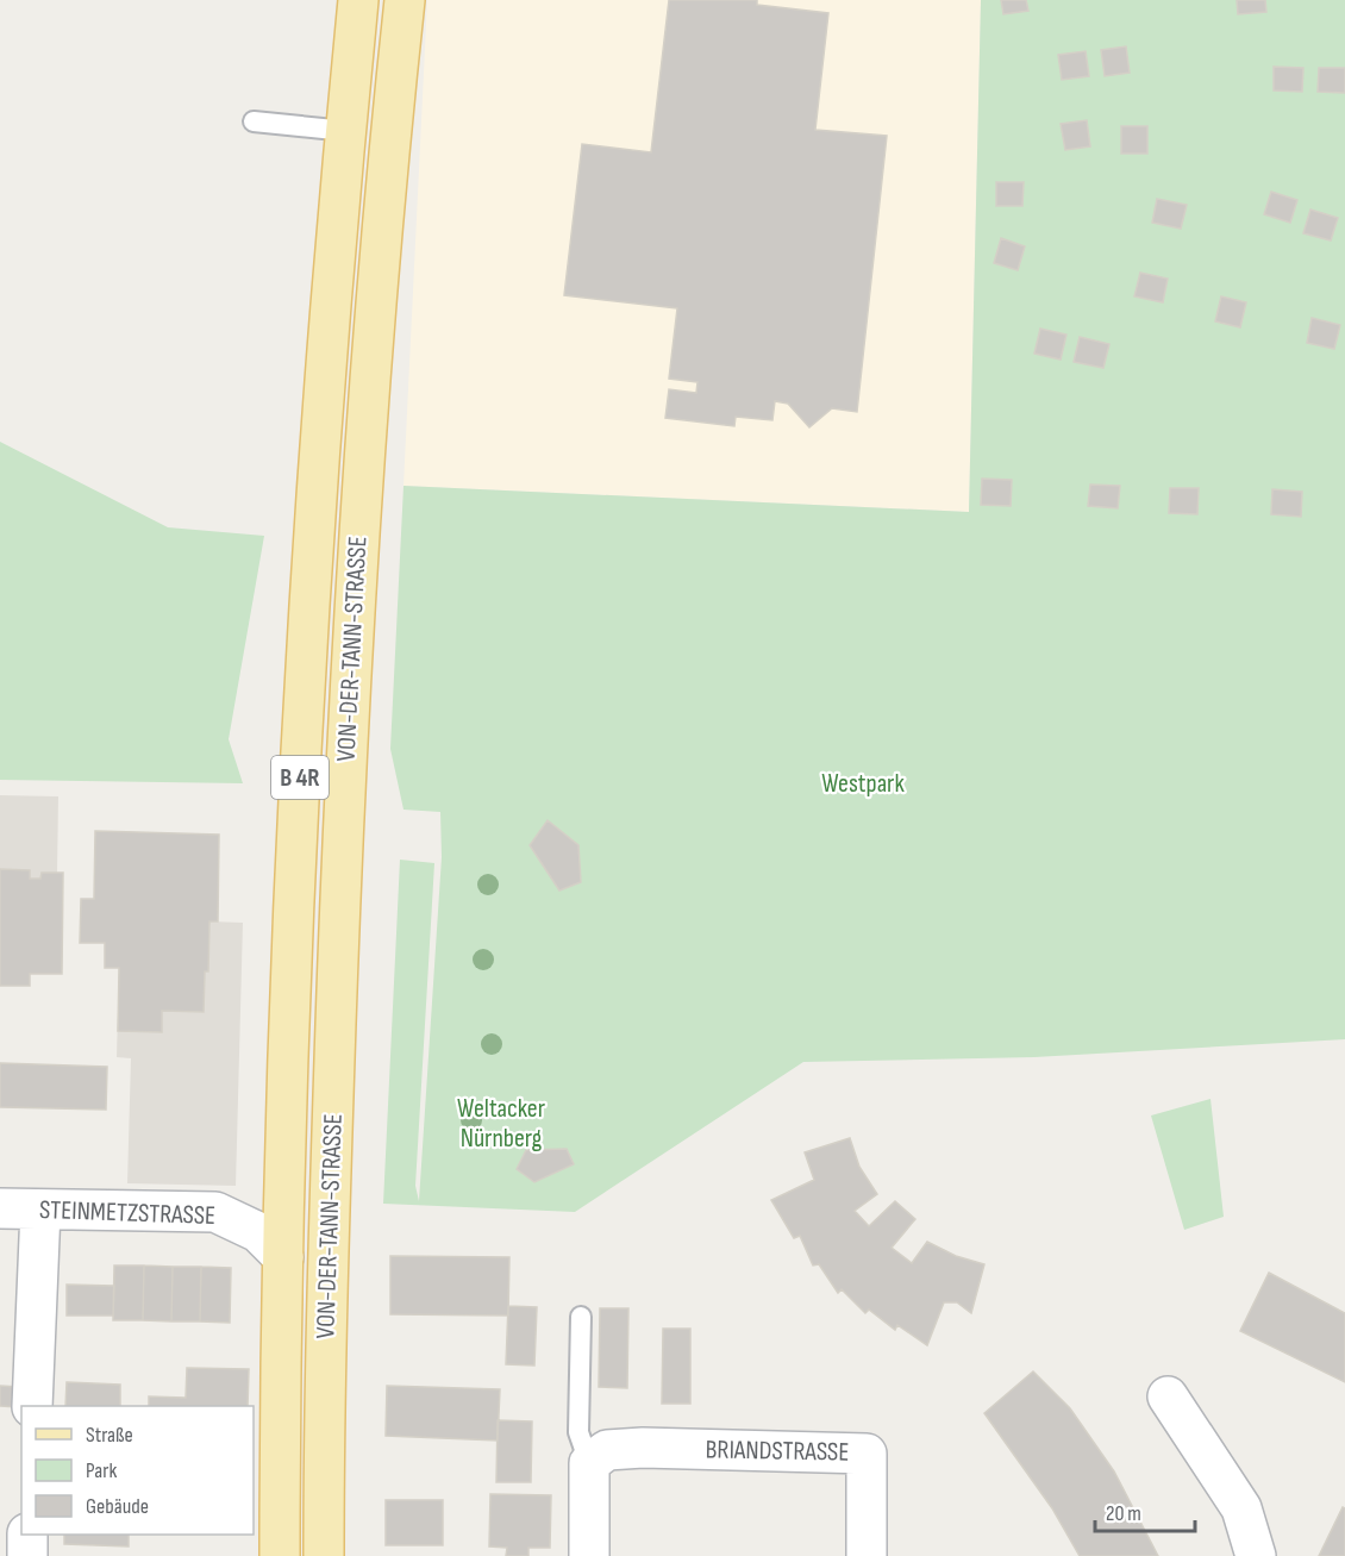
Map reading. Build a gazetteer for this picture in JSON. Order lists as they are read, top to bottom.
{
  "streets": {
    "main road": ["VON-DER-TANN-STRASSE", "B 4R"],
    "street": ["STEINMETZSTRASSE", "BRIANDSTRASSE"]
  },
  "crossings": [
    ["VON-DER-TANN-STRASSE", "STEINMETZSTRASSE"]
  ],
  "parks": ["Westpark", "Weltacker Nürnberg"],
  "legend": ["Straße", "Park", "Gebäude"],
  "scale_bar": "20 m"
}
